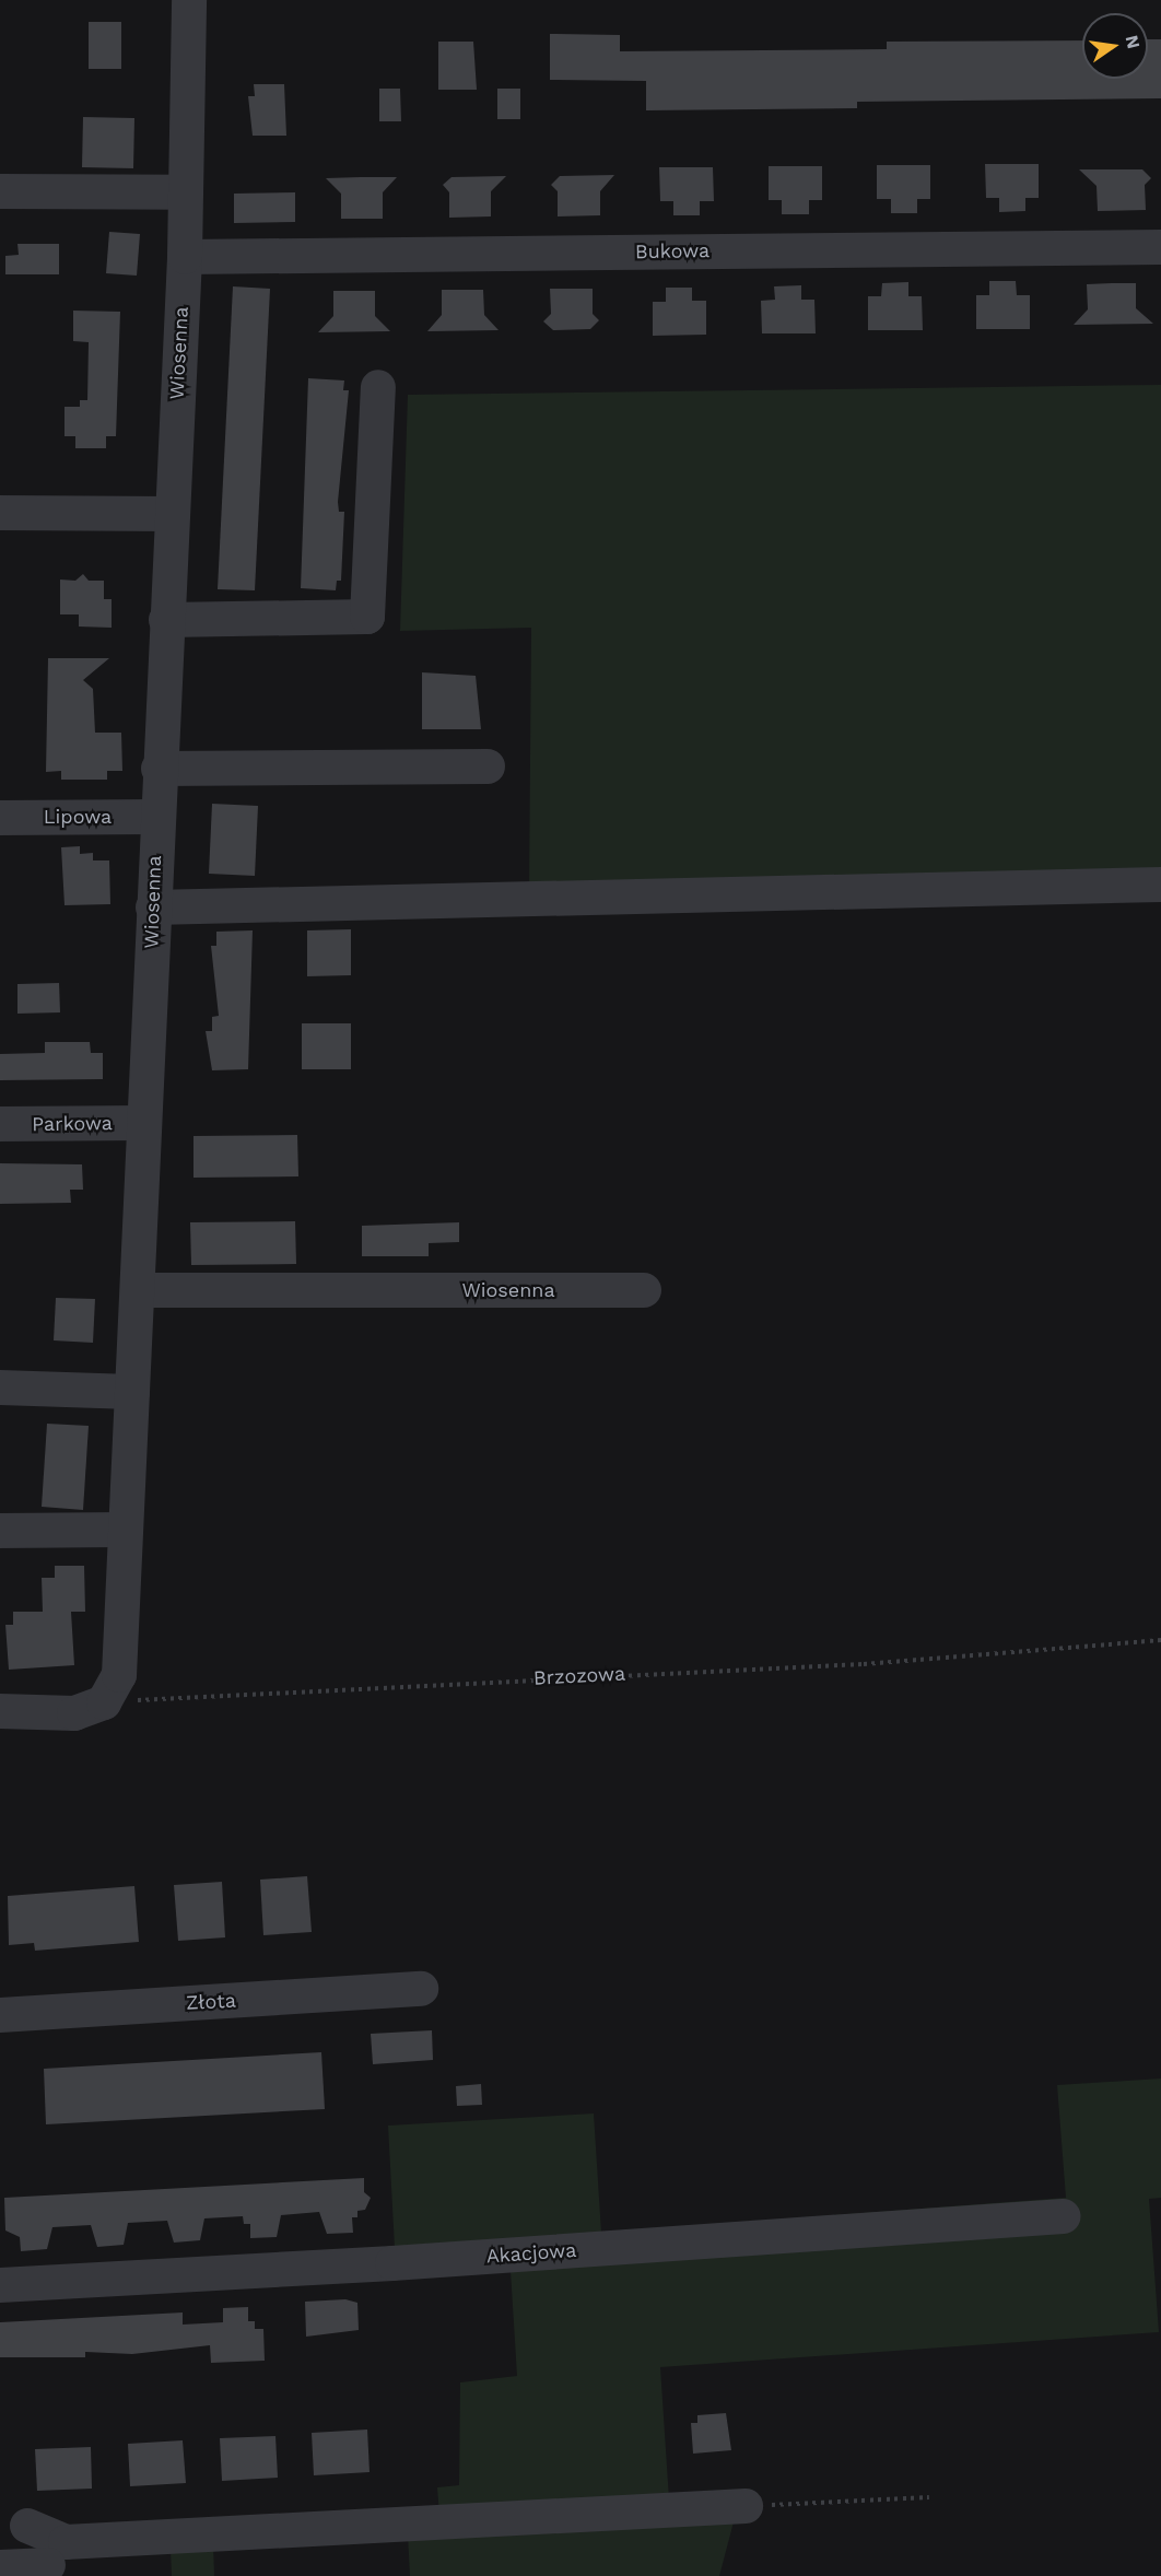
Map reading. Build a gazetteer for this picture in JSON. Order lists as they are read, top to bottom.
{
  "streets": {
    "street": [
      "Bukowa",
      "Wiosenna",
      "Lipowa",
      "Parkowa",
      "Złota",
      "Akacjowa"
    ],
    "path": ["Brzozowa"]
  },
  "crossings": [
    ["Bukowa", "Wiosenna"],
    ["Wiosenna", "Lipowa"],
    ["Wiosenna", "Parkowa"],
    ["Wiosenna", "Brzozowa"]
  ],
  "north": "right"
}
